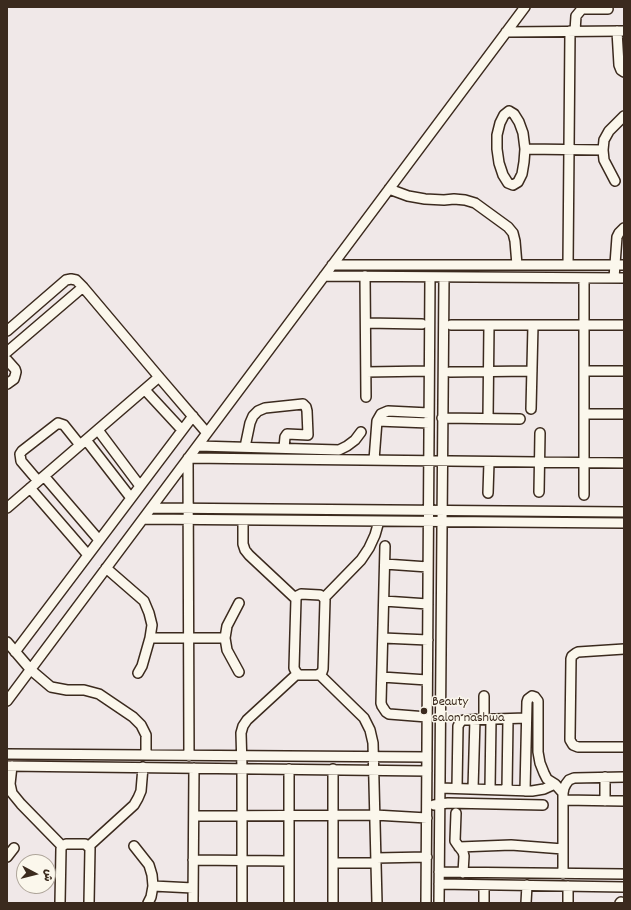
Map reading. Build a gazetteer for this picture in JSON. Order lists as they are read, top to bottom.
{
  "places": ["Beauty salon nashwa"],
  "north": "right"
}
